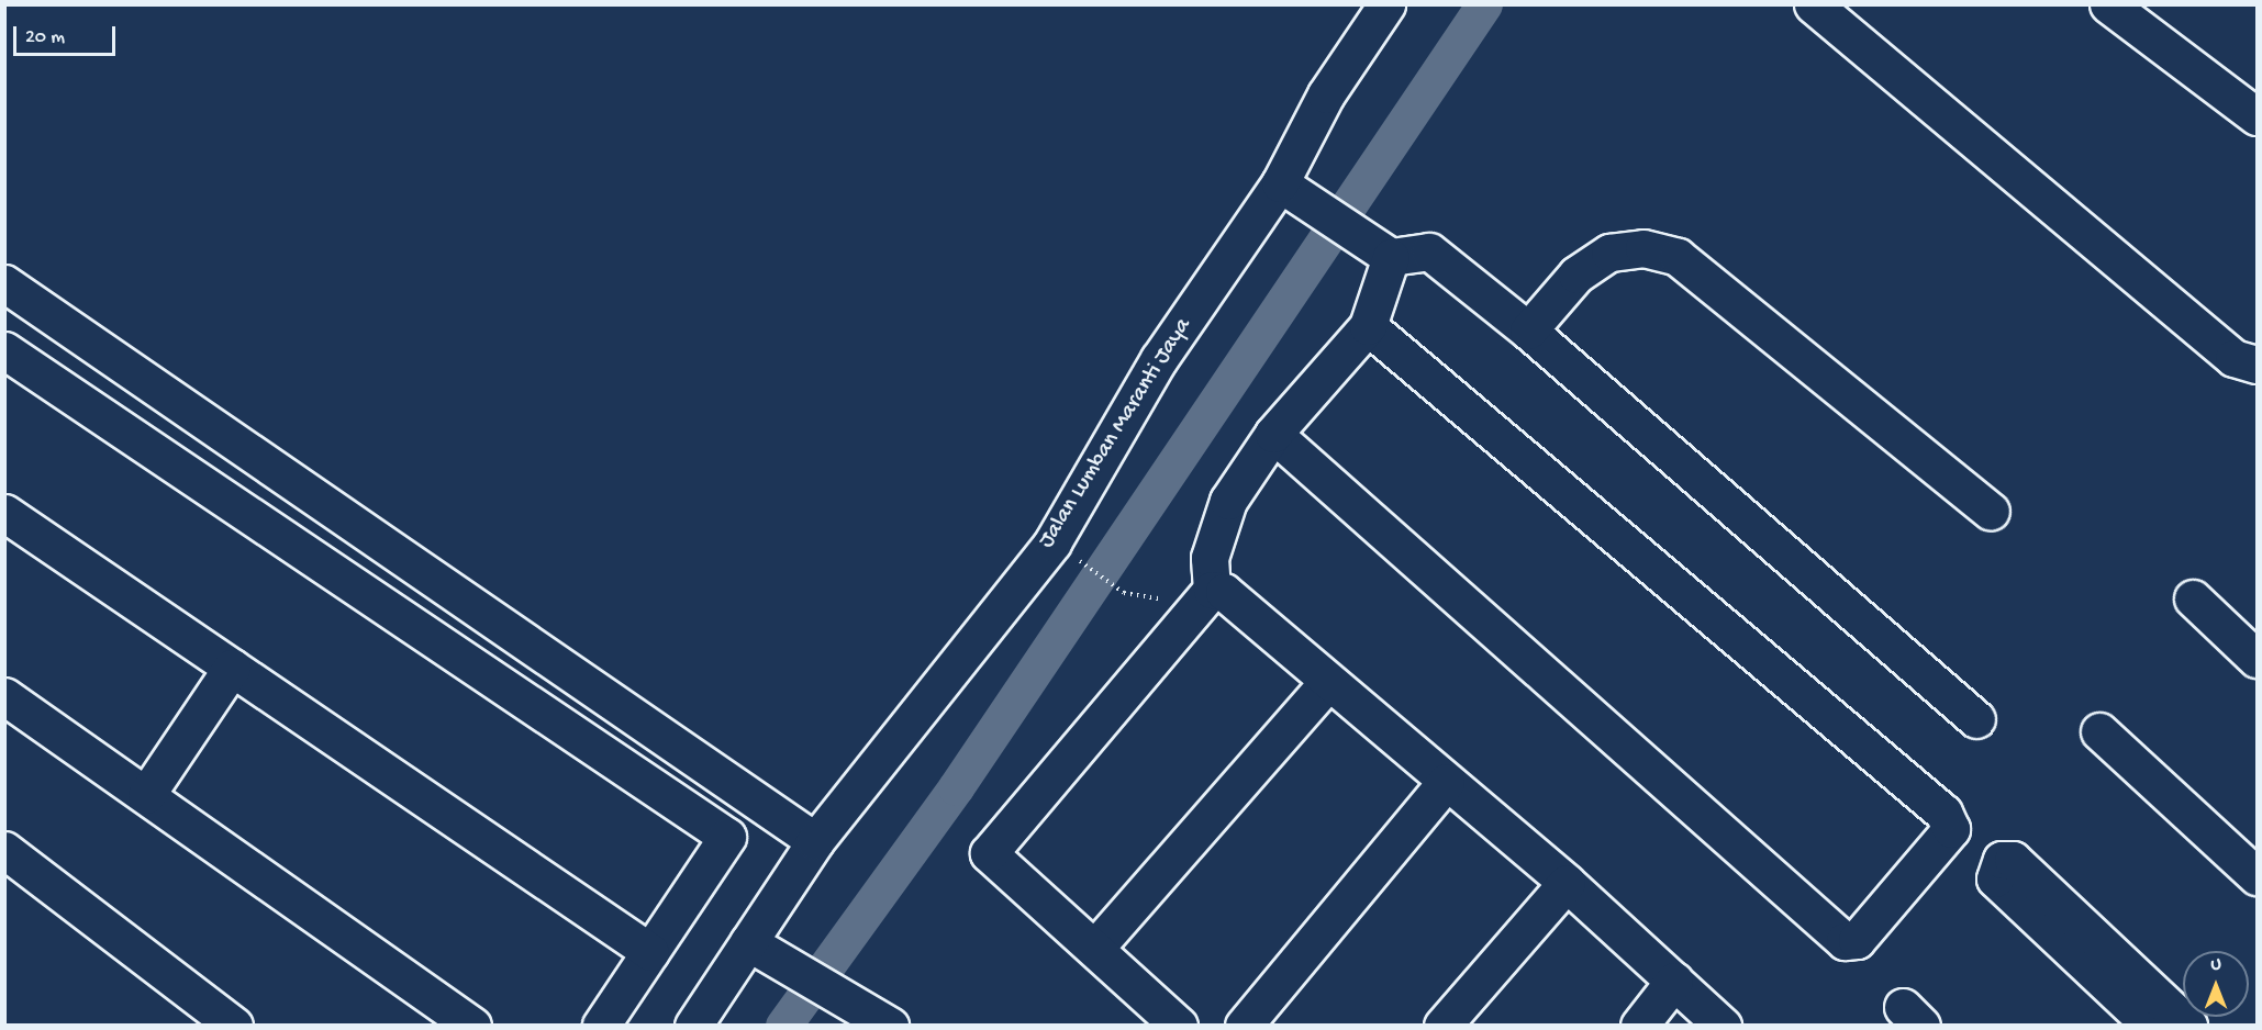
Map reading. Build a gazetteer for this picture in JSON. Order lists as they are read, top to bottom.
{
  "streets": {
    "street": ["Jalan Lumban Maranti Jaya"]
  },
  "scale_bar": "20 m",
  "north": "top"
}
